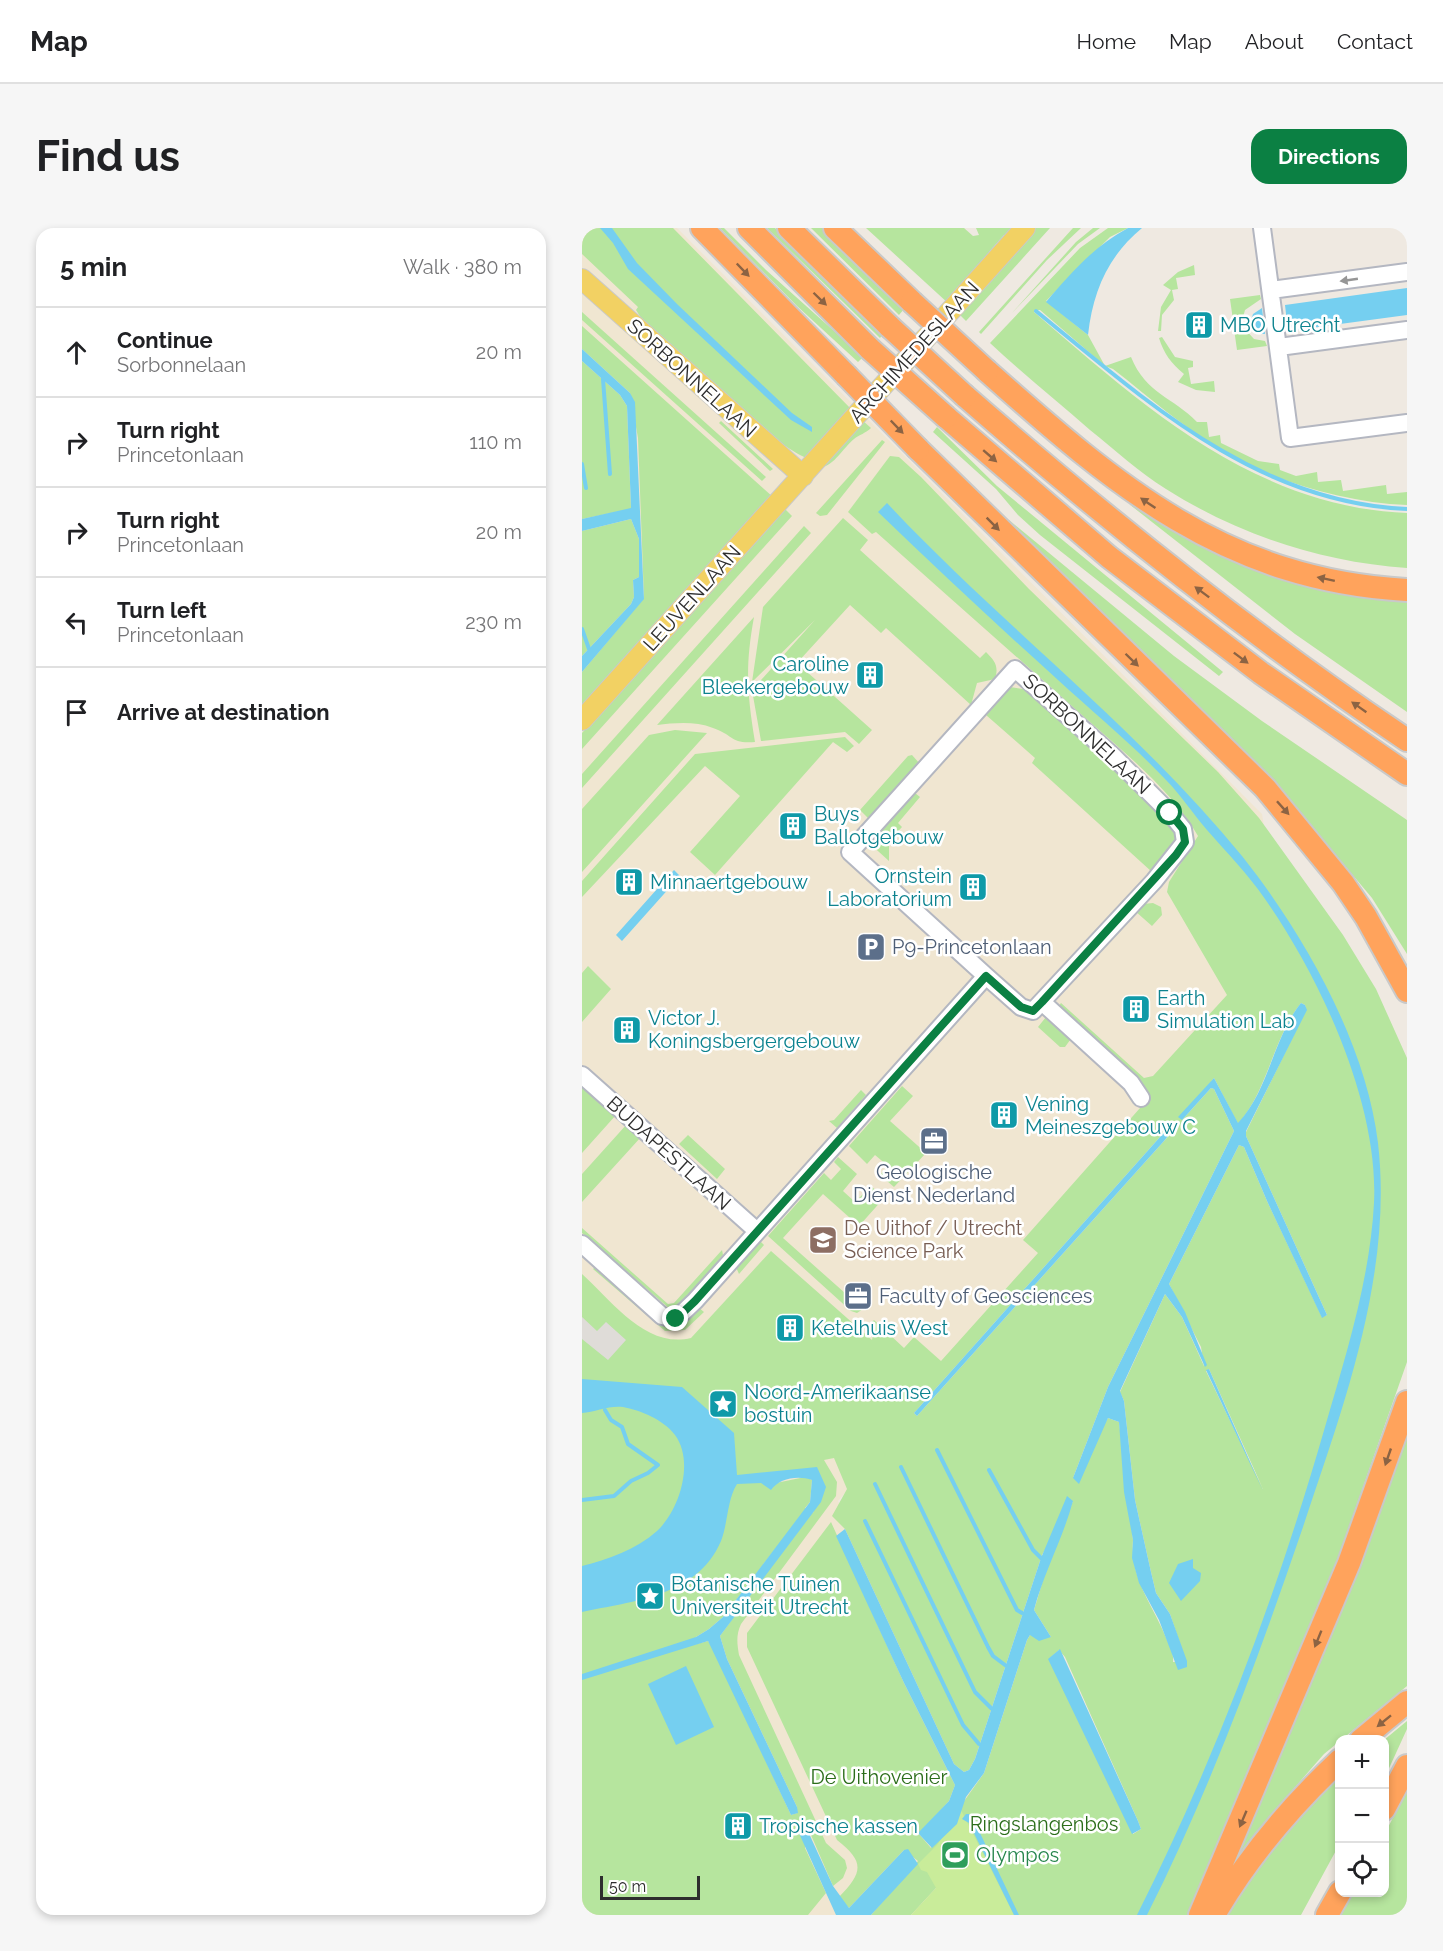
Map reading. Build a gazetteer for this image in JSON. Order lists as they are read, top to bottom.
{
  "streets": {
    "main road": ["ARCHIMEDESLAAN", "SORBONNELAAN", "LEUVENLAAN"],
    "street": ["BUDAPESTLAAN"]
  },
  "crossings": [
    ["ARCHIMEDESLAAN", "SORBONNELAAN"],
    ["ARCHIMEDESLAAN", "LEUVENLAAN"],
    ["SORBONNELAAN", "LEUVENLAAN"]
  ],
  "parks": ["De Uithovenier", "Ringslangenbos"],
  "places": {
    "building": [
      "MBO Utrecht",
      "Caroline Bleekergebouw",
      "Buys Ballotgebouw",
      "Minnaertgebouw",
      "Ornstein Laboratorium",
      "Earth Simulation Lab",
      "Victor J. Koningsbergergebouw",
      "Vening Meineszgebouw C",
      "Ketelhuis West",
      "Tropische kassen"
    ],
    "parking": ["P9-Princetonlaan"],
    "office": ["Geologische Dienst Nederland", "Faculty of Geosciences"],
    "school or university": ["De Uithof / Utrecht Science Park"],
    "place": ["Noord-Amerikaanse bostuin", "Botanische Tuinen Universiteit Utrecht"],
    "sports": ["Olympos"]
  },
  "scale_bar": "50 m",
  "page": {
    "header": "Map",
    "nav": [
      "Home",
      "Map",
      "About",
      "Contact"
    ],
    "buttons": "Directions",
    "title": "Find us",
    "heading": ["5 min", "Walk · 380 m"],
    "list": [
      ["Continue", "Sorbonnelaan", "20 m"],
      ["Turn right", "Princetonlaan", "110 m"],
      ["Turn right", "Princetonlaan", "20 m"],
      ["Turn left", "Princetonlaan", "230 m"],
      "Arrive at destination"
    ],
    "map_buttons": ["+", "−"],
    "scale": "50 m"
  }
}
